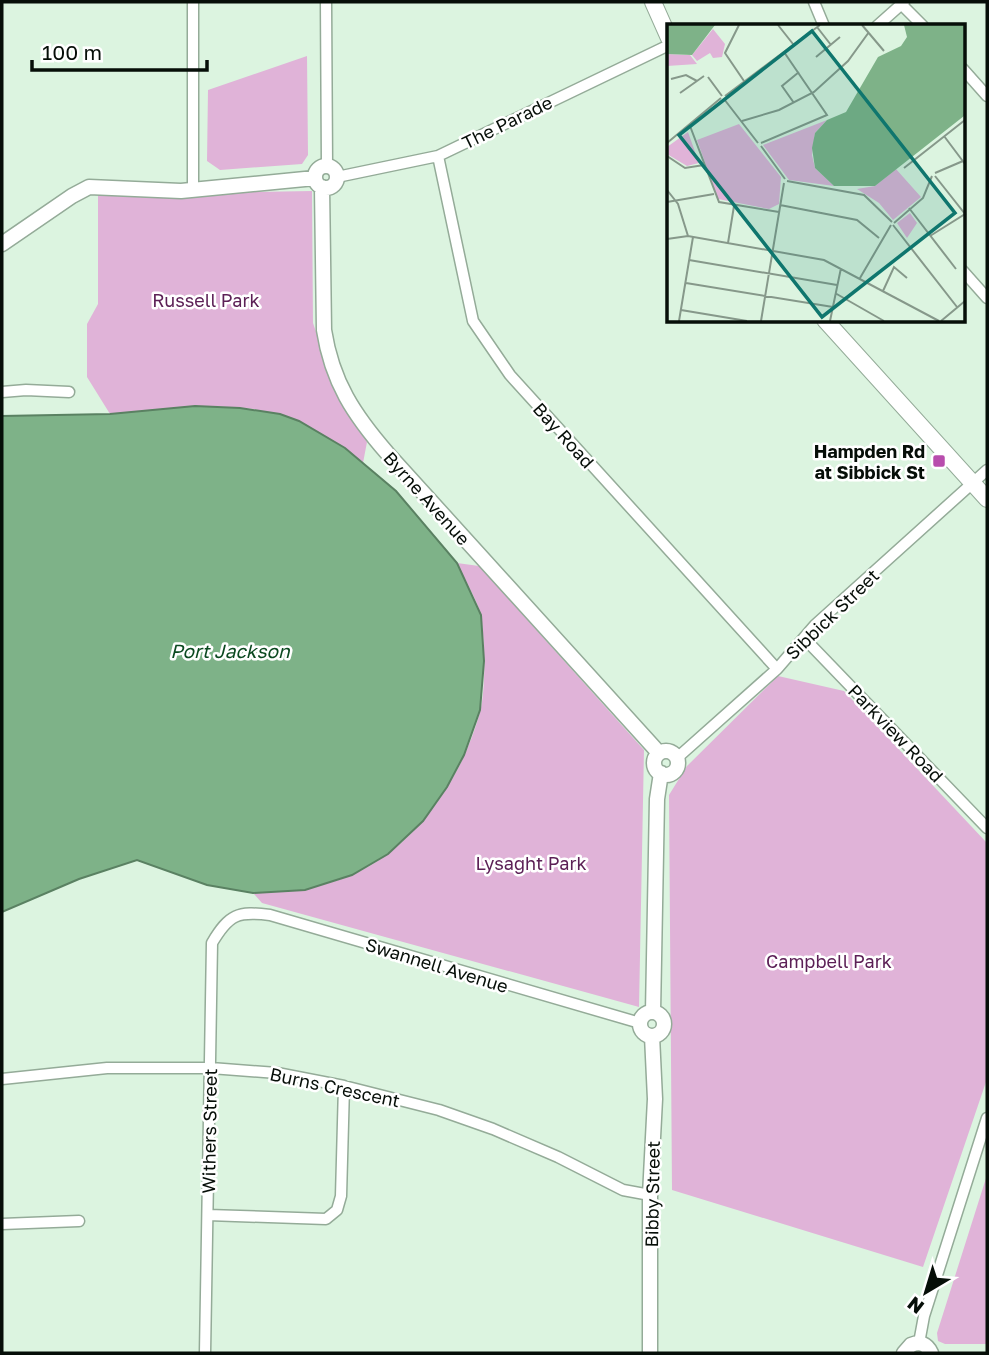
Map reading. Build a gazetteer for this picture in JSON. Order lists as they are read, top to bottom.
{
  "streets": {
    "street": [
      "The Parade",
      "Bay Road",
      "Byrne Avenue",
      "Sibbick Street",
      "Parkview Road",
      "Swannell Avenue",
      "Burns Crescent",
      "Withers Street",
      "Bibby Street"
    ]
  },
  "crossings": [
    ["The Parade", "Bay Road"],
    ["Bay Road", "Sibbick Street"],
    ["Byrne Avenue", "Sibbick Street"],
    ["Sibbick Street", "Parkview Road"],
    ["Swannell Avenue", "Withers Street"],
    ["Swannell Avenue", "Bibby Street"],
    ["Burns Crescent", "Withers Street"],
    ["Burns Crescent", "Bibby Street"]
  ],
  "water": ["Port Jackson"],
  "parks": ["Russell Park", "Lysaght Park", "Campbell Park"],
  "places": {
    "transit": ["Hampden Rd at Sibbick St"]
  },
  "scale_bar": "100 m",
  "north": "bottom left"
}
